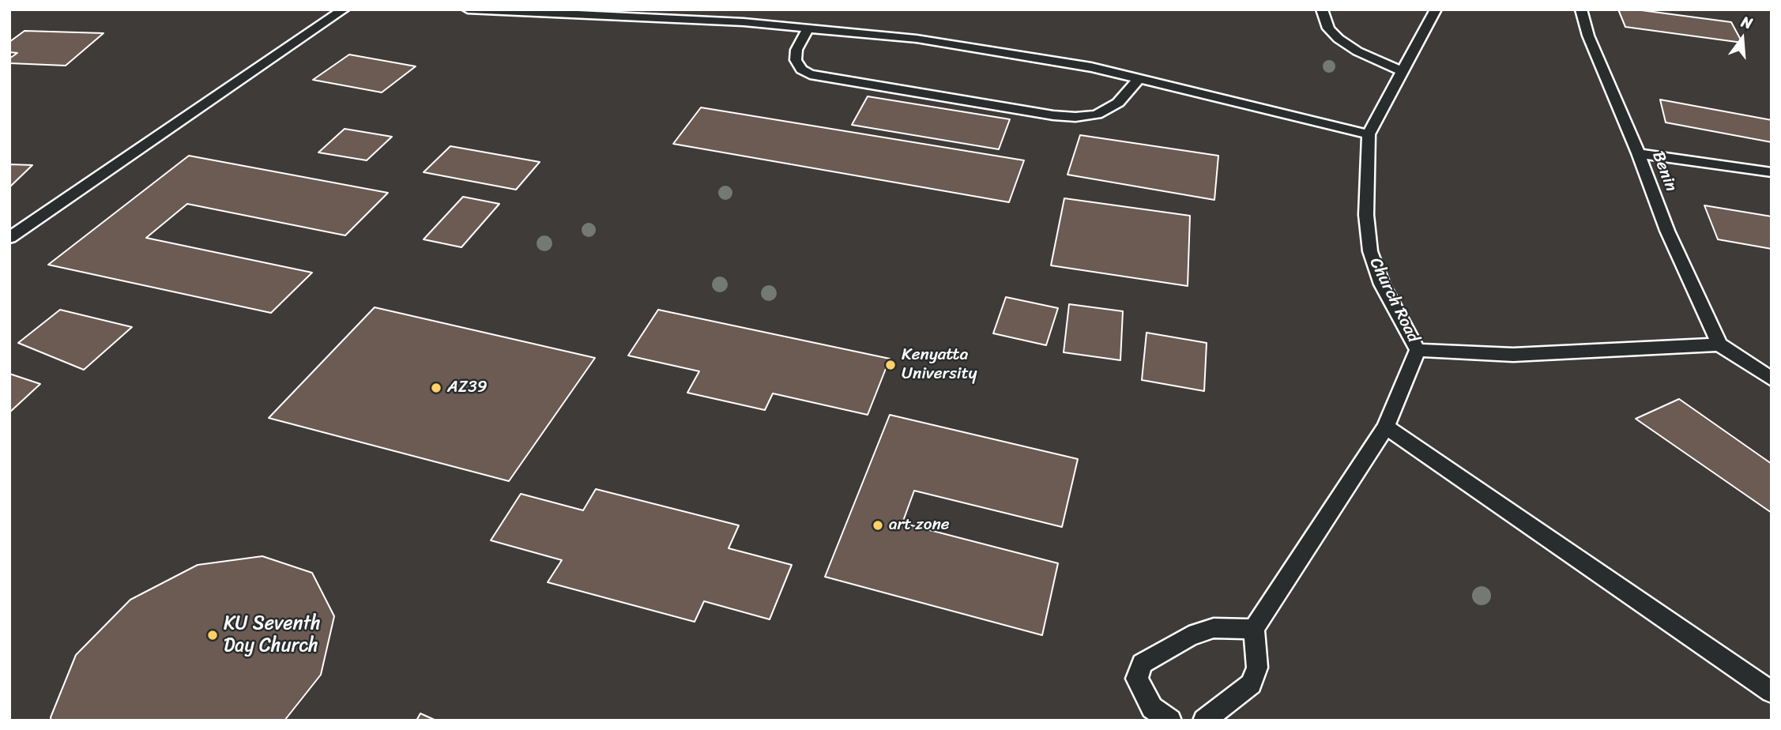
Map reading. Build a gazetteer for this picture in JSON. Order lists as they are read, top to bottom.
{
  "streets": {
    "lane": ["Benin", "Church Road"]
  },
  "places": [
    "Kenyatta University",
    "AZ39",
    "art zone",
    "KU Seventh Day Church"
  ],
  "north": "top"
}
